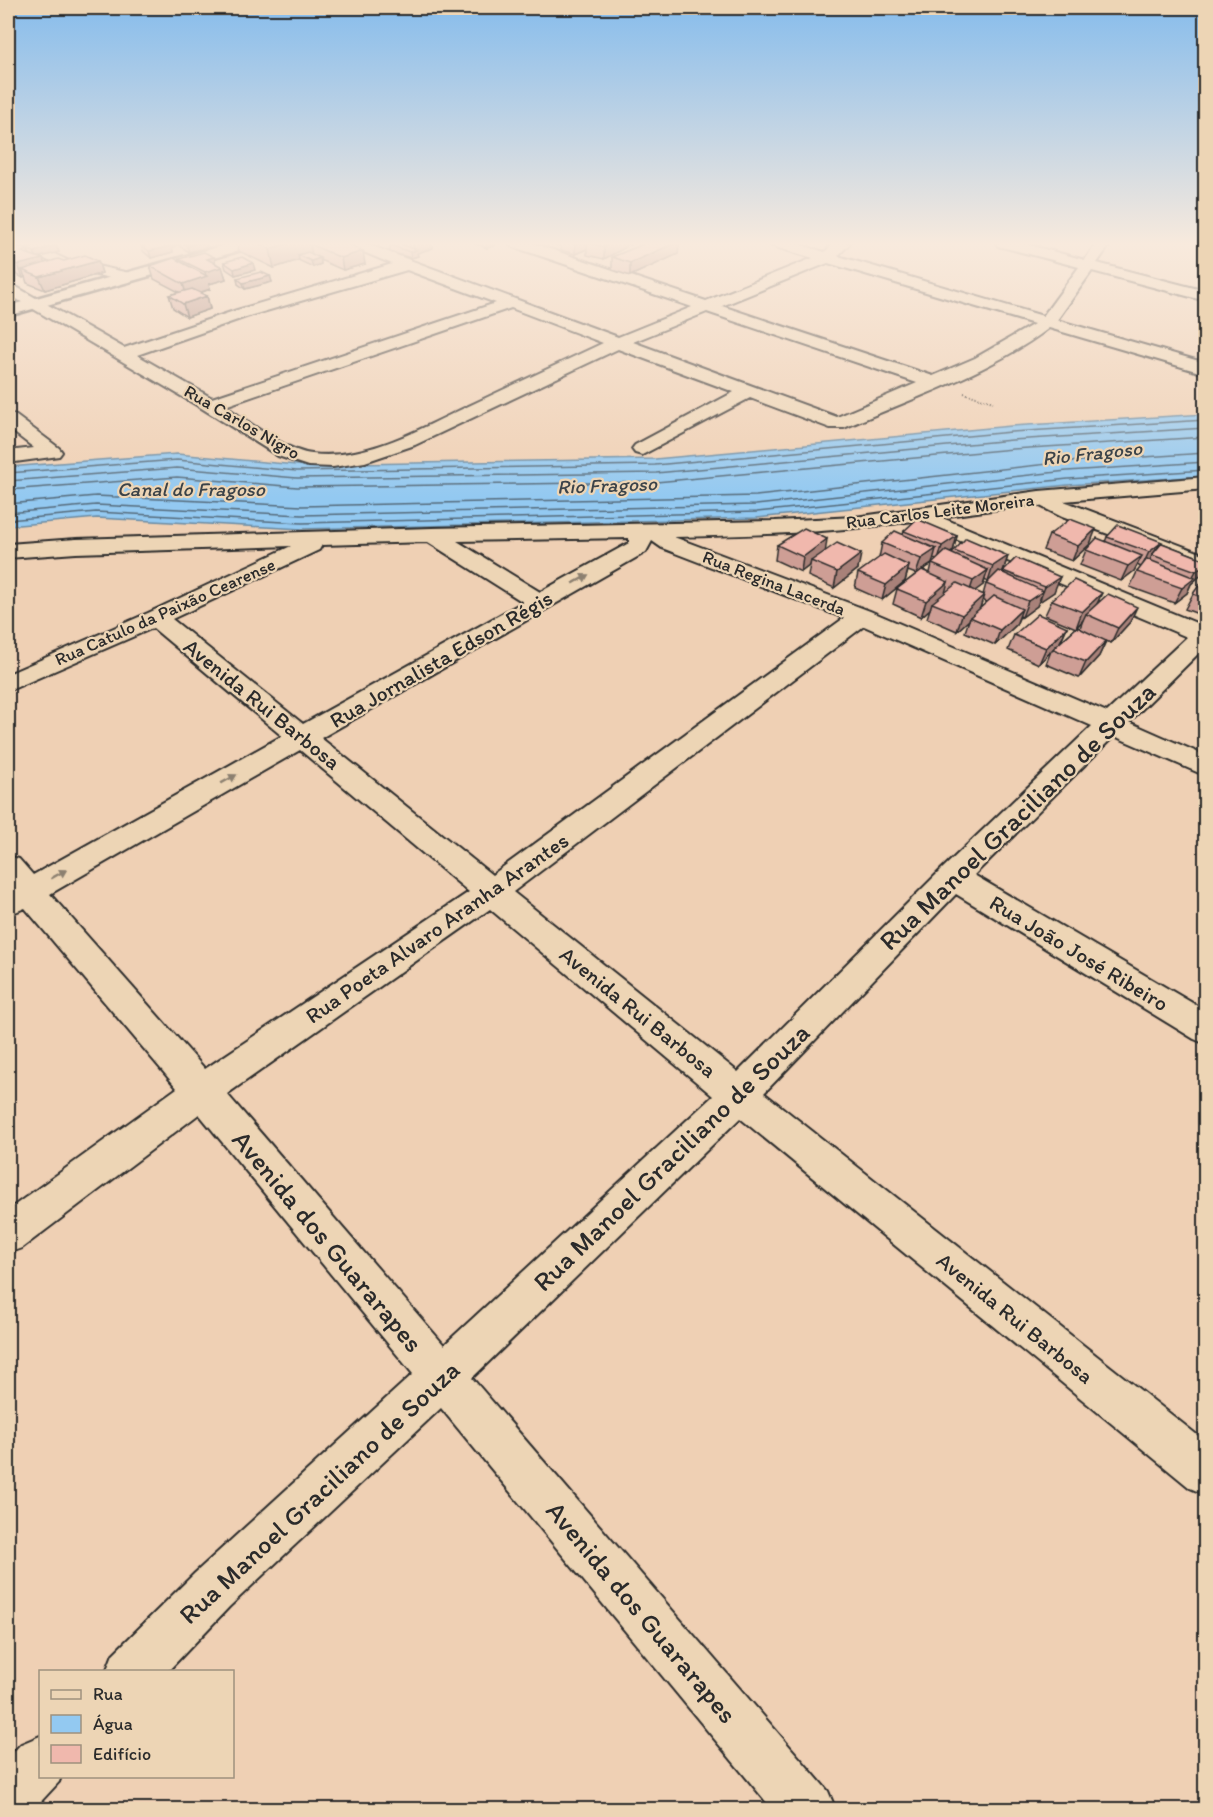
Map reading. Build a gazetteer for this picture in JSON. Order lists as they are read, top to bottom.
{
  "streets": {
    "street": [
      "Rua Carlos Nigro",
      "Rua Carlos Leite Moreira",
      "Rua Regina Lacerda",
      "Rua Catulo da Paixão Cearense",
      "Rua Jornalista Edson Régis",
      "Avenida Rui Barbosa",
      "Rua Manoel Graciliano de Souza",
      "Rua Poeta Alvaro Aranha Arantes",
      "Rua João José Ribeiro",
      "Avenida dos Guararapes"
    ]
  },
  "crossings": [
    ["Rua Carlos Leite Moreira", "Rua Regina Lacerda"],
    ["Rua Regina Lacerda", "Rua Manoel Graciliano de Souza"],
    ["Rua Regina Lacerda", "Rua Poeta Alvaro Aranha Arantes"],
    ["Rua Catulo da Paixão Cearense", "Avenida Rui Barbosa"],
    ["Rua Jornalista Edson Régis", "Avenida Rui Barbosa"],
    ["Rua Jornalista Edson Régis", "Avenida dos Guararapes"],
    ["Avenida Rui Barbosa", "Rua Manoel Graciliano de Souza"],
    ["Avenida Rui Barbosa", "Rua Poeta Alvaro Aranha Arantes"],
    ["Rua Manoel Graciliano de Souza", "Rua João José Ribeiro"],
    ["Rua Manoel Graciliano de Souza", "Avenida dos Guararapes"],
    ["Rua Poeta Alvaro Aranha Arantes", "Avenida dos Guararapes"]
  ],
  "one_way": ["Rua Jornalista Edson Régis"],
  "water": ["Rio Fragoso", "Canal do Fragoso"],
  "legend": ["Rua", "Água", "Edifício"]
}
